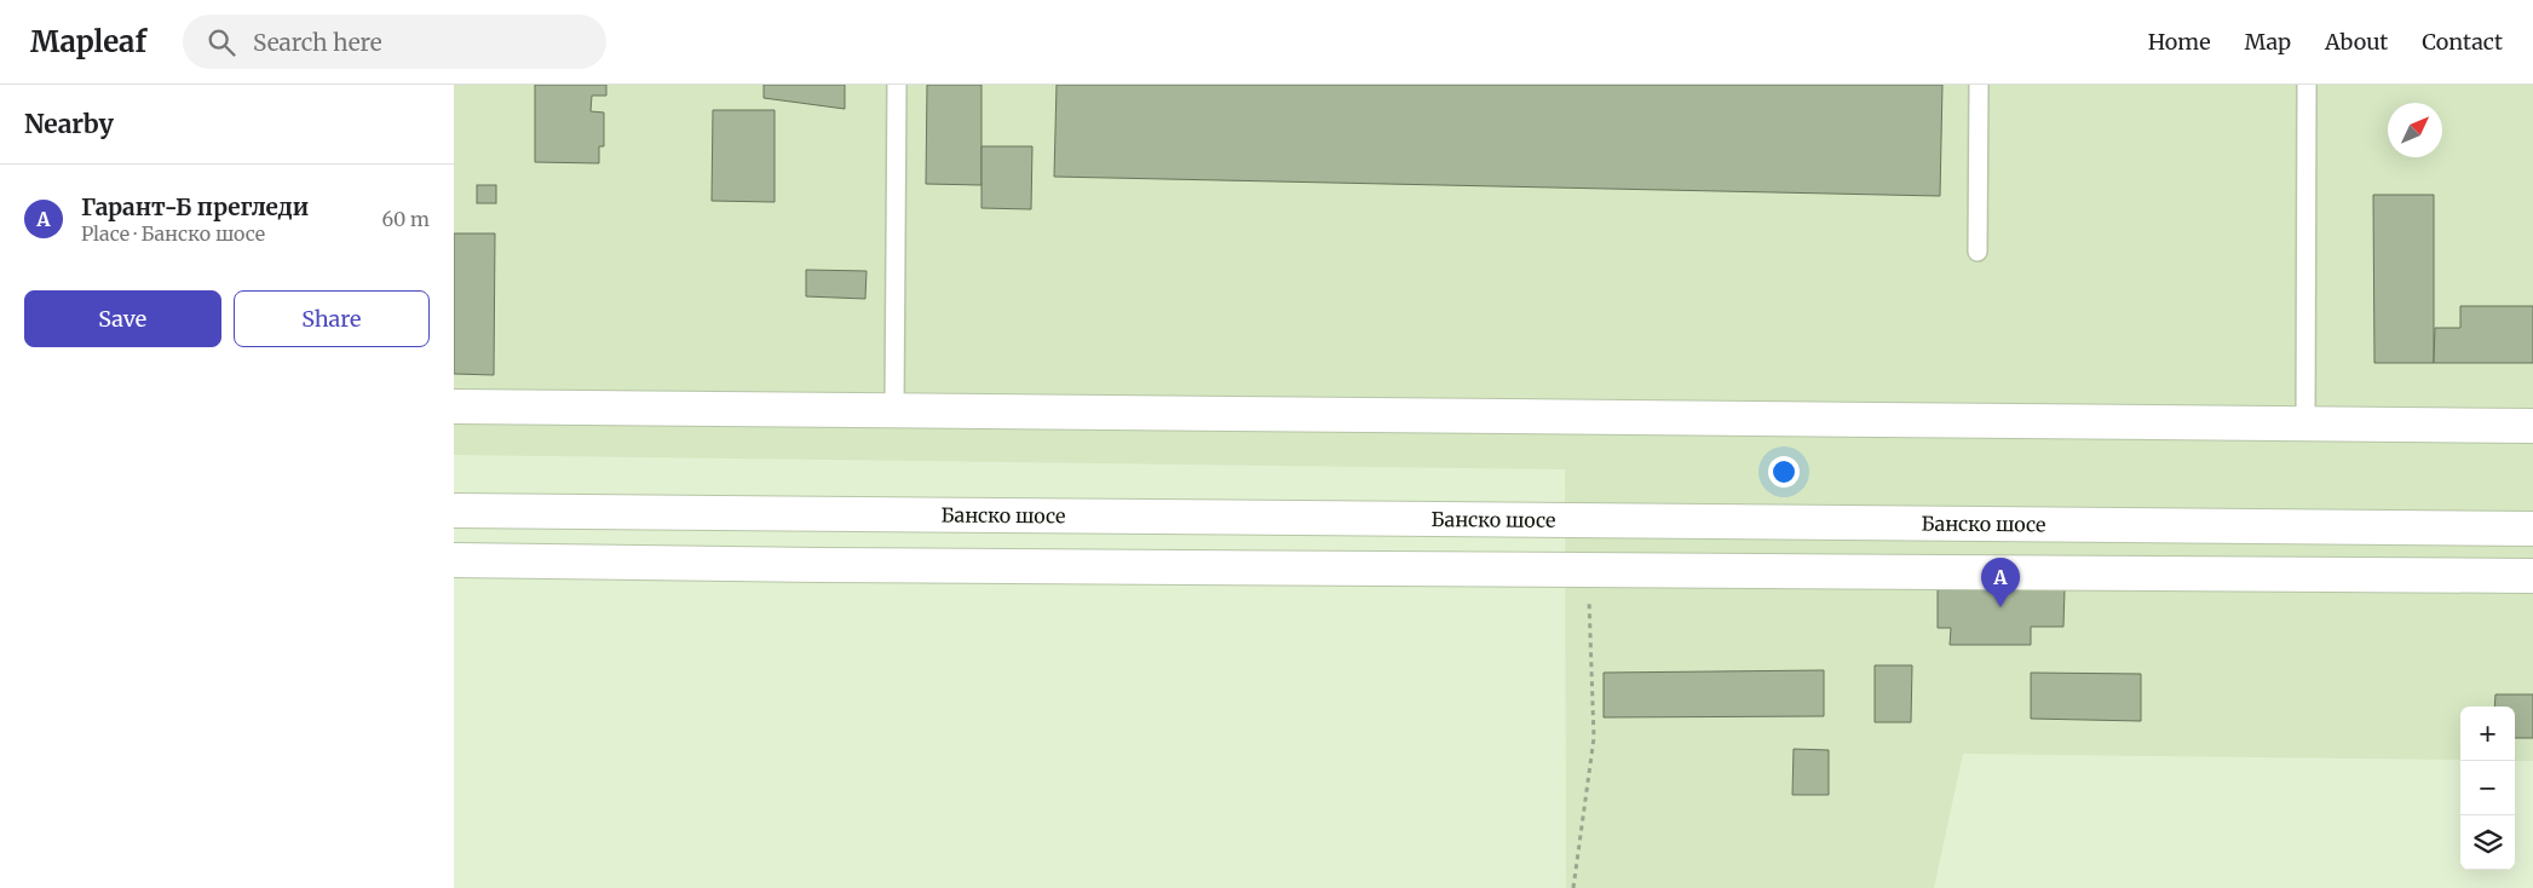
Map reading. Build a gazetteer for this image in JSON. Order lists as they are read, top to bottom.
{
  "streets": {
    "main road": ["Банско шосе"]
  },
  "north": "top right",
  "page": {
    "header": "Mapleaf",
    "search": "Search here",
    "nav": [
      "Home",
      "Map",
      "About",
      "Contact"
    ],
    "heading": "Nearby",
    "list": [
      {
        "mark": "A",
        "name": "Гарант-Б прегледи",
        "note": "Place · Банско шосе",
        "value": "60 m"
      }
    ],
    "buttons": ["Save", "Share"],
    "pins": "A",
    "map_buttons": ["+", "−"]
  }
}
